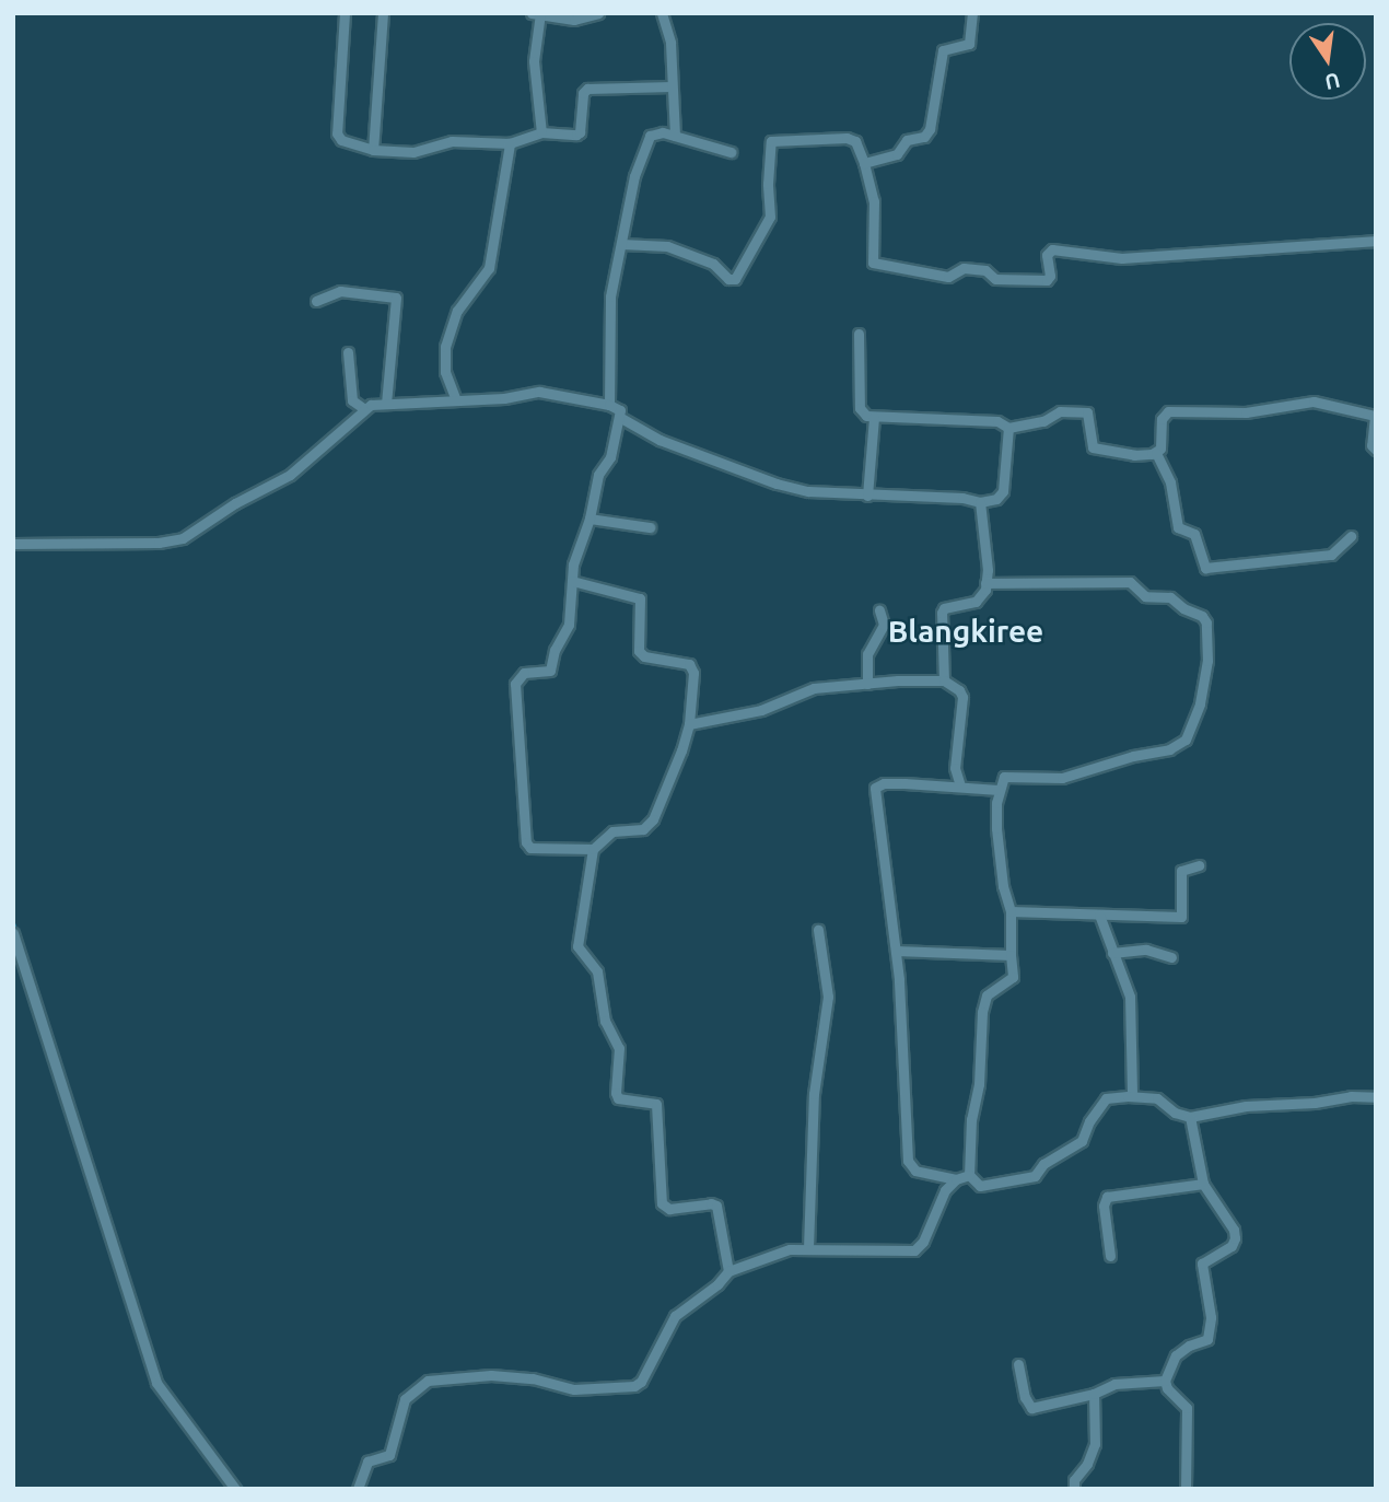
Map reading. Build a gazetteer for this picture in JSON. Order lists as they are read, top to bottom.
{
  "districts": ["Blangkiree"],
  "north": "bottom"
}
